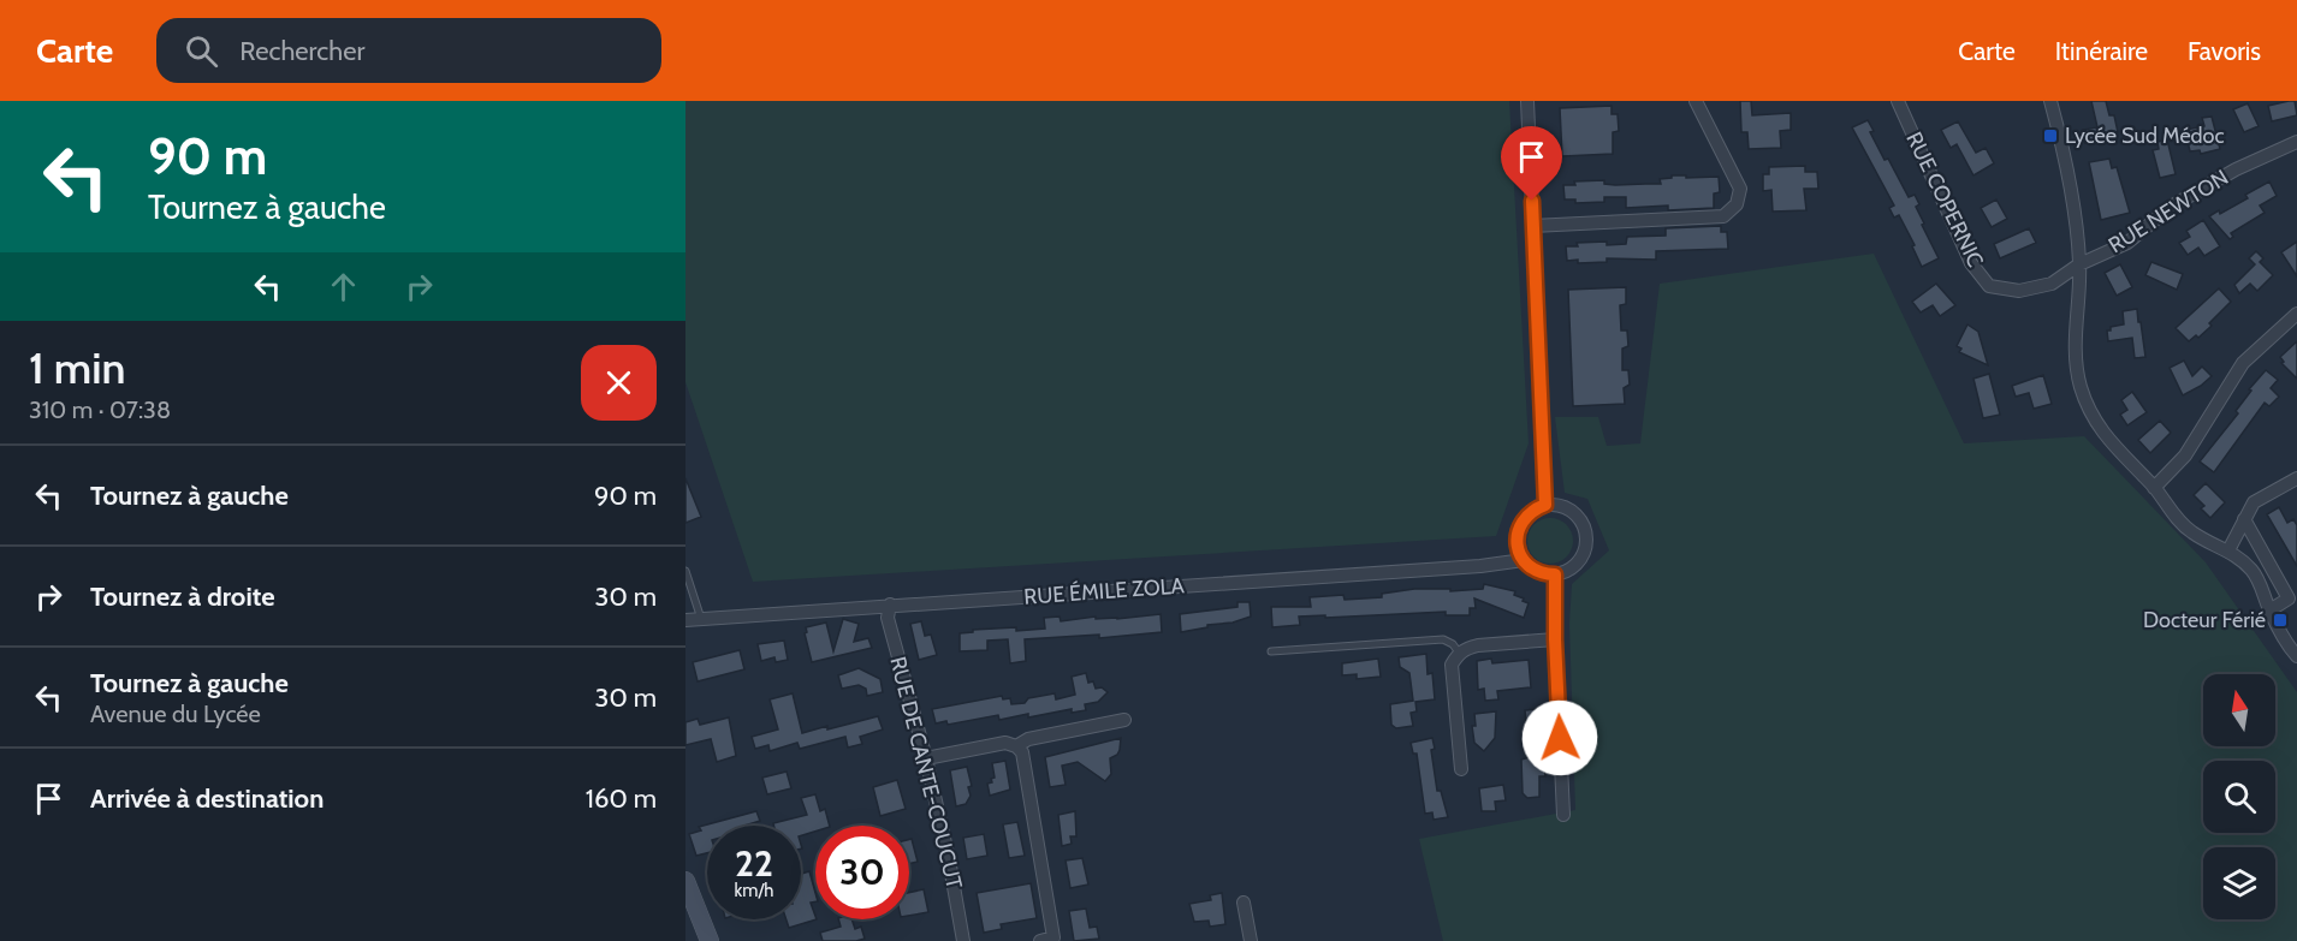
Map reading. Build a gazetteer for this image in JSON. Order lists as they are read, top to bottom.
{
  "streets": {
    "street": [
      "RUE COPERNIC",
      "RUE NEWTON",
      "RUE ÉMILE ZOLA",
      "RUE DE CANTE-COUCUT"
    ]
  },
  "crossings": [
    ["RUE COPERNIC", "RUE NEWTON"],
    ["RUE ÉMILE ZOLA", "RUE DE CANTE-COUCUT"]
  ],
  "places": {
    "transit": ["Lycée Sud Médoc", "Docteur Férié"]
  },
  "north": "top",
  "page": {
    "header": "Carte",
    "search": "Rechercher",
    "nav": ["Carte", "Itinéraire", "Favoris"],
    "turn": ["90 m", "Tournez à gauche"],
    "heading": ["1 min", "310 m · 07:38"],
    "list": [
      {
        "name": "Tournez à gauche",
        "value": "90 m"
      },
      {
        "name": "Tournez à droite",
        "value": "30 m"
      },
      {
        "name": "Tournez à gauche",
        "note": "Avenue du Lycée",
        "value": "30 m"
      },
      {
        "name": "Arrivée à destination",
        "value": "160 m"
      }
    ],
    "speed": "22 km/h",
    "limit": "30"
  }
}
